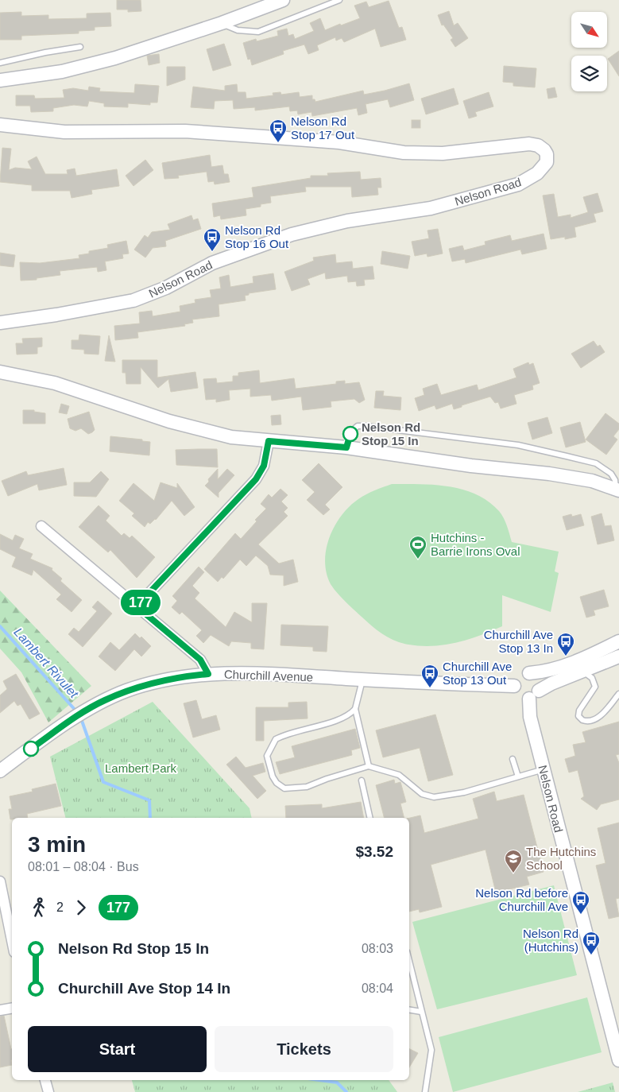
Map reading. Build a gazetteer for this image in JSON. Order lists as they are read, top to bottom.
{
  "streets": {
    "street": ["Nelson Road", "Churchill Avenue"]
  },
  "crossings": [
    ["Nelson Road", "Churchill Avenue"]
  ],
  "water": ["Lambert Rivulet"],
  "parks": ["Lambert Park"],
  "places": {
    "bus stop": [
      "Nelson Rd Stop 17 Out",
      "Nelson Rd Stop 16 Out",
      "Churchill Ave Stop 13 In",
      "Churchill Ave Stop 13 Out",
      "Nelson Rd before Churchill Ave",
      "Nelson Rd (Hutchins)"
    ],
    "other": ["Nelson Rd Stop 15 In"],
    "sports": ["Hutchins - Barrie Irons Oval"],
    "school or university": ["The Hutchins School"]
  },
  "lines": ["bus line 177"],
  "north": "bottom right",
  "page": {
    "on_map": "177",
    "heading": ["3 min", "08:01 – 08:04 · Bus", "$3.52"],
    "legs": ["2", "177"],
    "list": [
      {
        "name": "Nelson Rd Stop 15 In",
        "value": "08:03"
      },
      {
        "name": "Churchill Ave Stop 14 In",
        "value": "08:04"
      }
    ],
    "buttons": ["Start", "Tickets"]
  }
}
